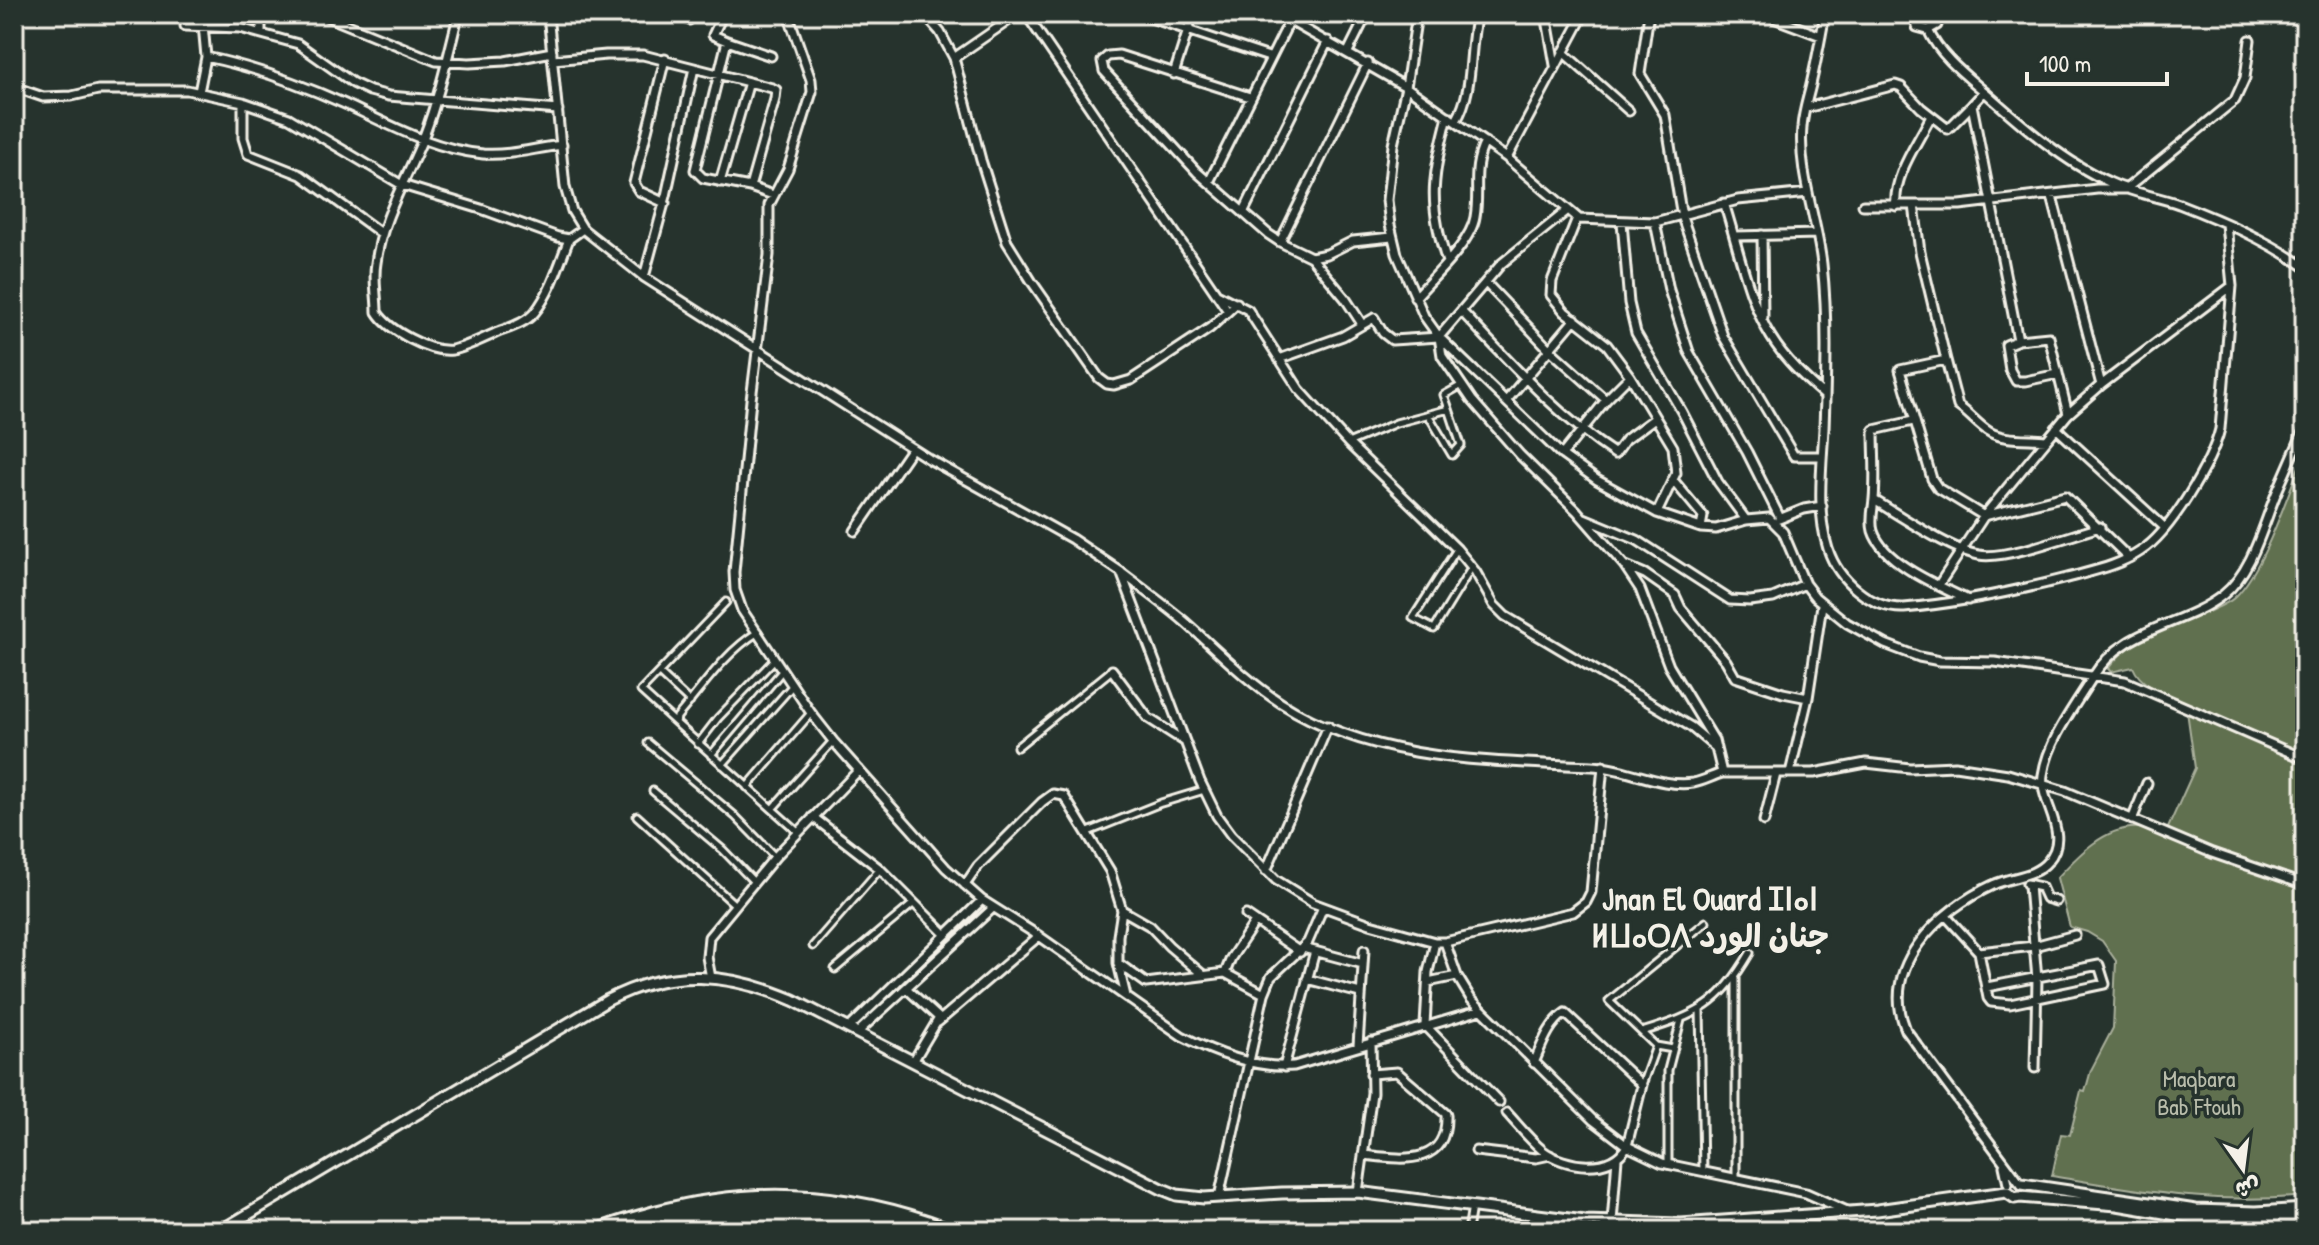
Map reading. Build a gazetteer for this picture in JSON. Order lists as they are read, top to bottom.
{
  "districts": ["Jnan El Ouard ⵊⵏⴰⵏ ⵍⵡⴰⵔⴷ جنان الورد"],
  "parks": ["Maqbara Bab Ftouh"],
  "scale_bar": "100 m",
  "north": "bottom"
}
